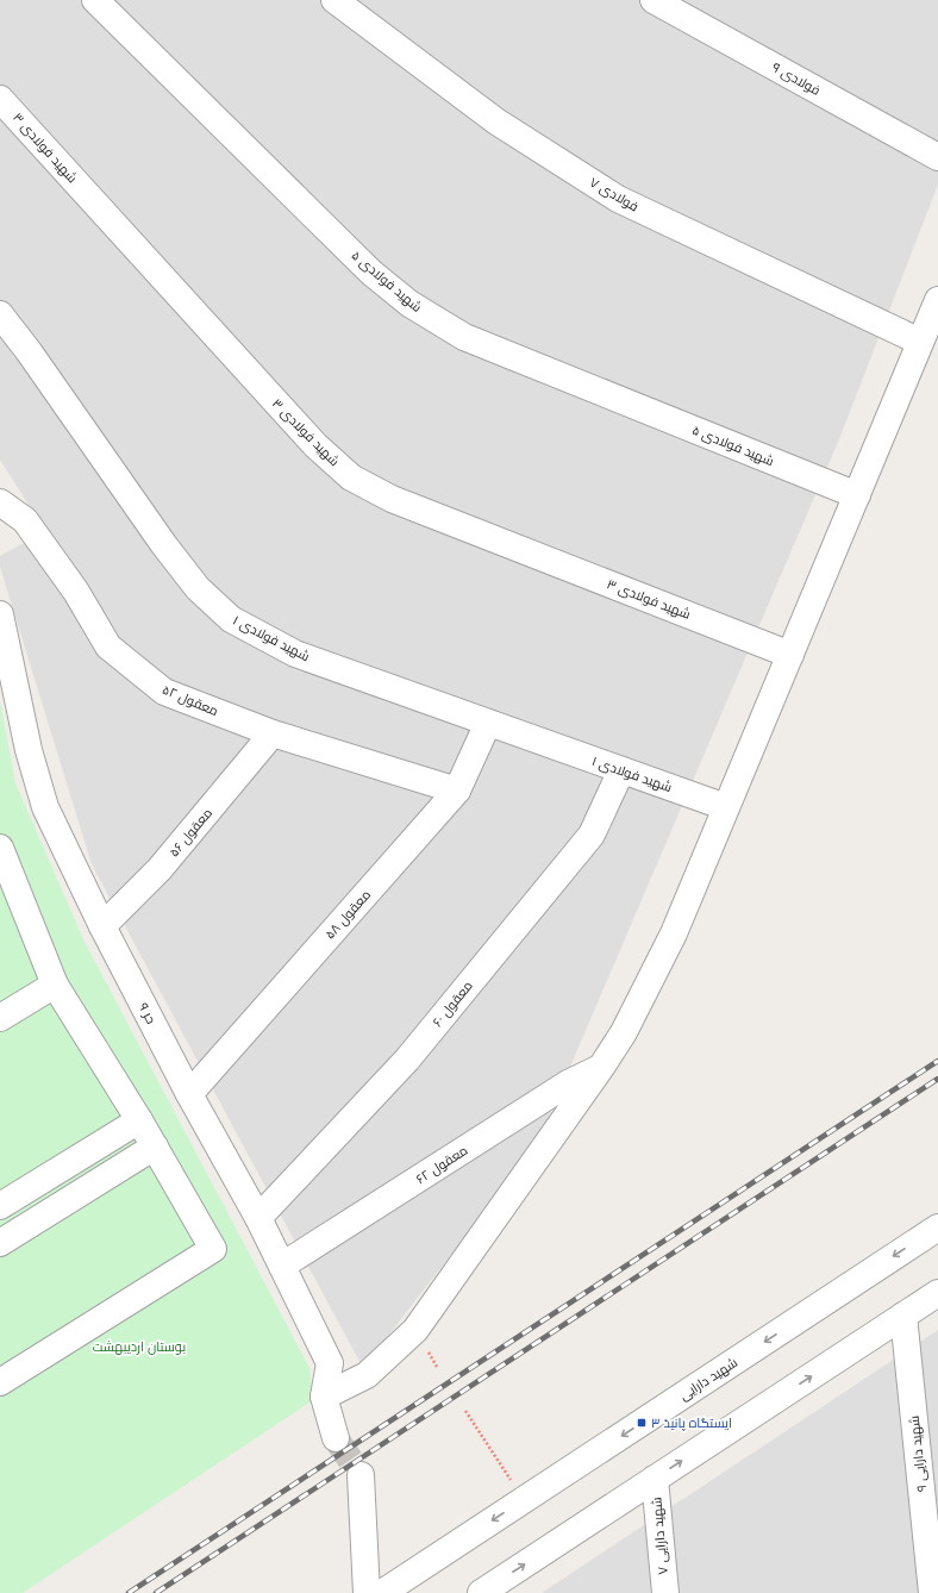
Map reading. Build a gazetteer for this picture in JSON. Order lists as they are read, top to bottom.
{
  "streets": {
    "street": [
      "فولادی ۹",
      "شهید فولادی ۳",
      "فولادی ۷",
      "شهید فولادی ۵",
      "شهید فولادی ۱",
      "معقول ۵۲",
      "معقول ۵۶",
      "معقول ۵۸",
      "معقول ۶۰",
      "حر ۹",
      "معقول ۶۲",
      "شهید دارایی",
      "شهید دارایی ۹",
      "شهید دارایی ۷"
    ]
  },
  "crossings": [
    ["شهید فولادی ۱", "معقول ۵۸"],
    ["شهید فولادی ۱", "معقول ۶۰"],
    ["معقول ۵۲", "معقول ۵۶"],
    ["معقول ۵۲", "معقول ۵۸"],
    ["معقول ۵۶", "حر ۹"],
    ["معقول ۵۸", "حر ۹"],
    ["معقول ۶۰", "حر ۹"],
    ["حر ۹", "معقول ۶۲"]
  ],
  "parks": ["بوستان اردیبهشت"],
  "places": {
    "transit": ["ایستگاه پانیذ ۳"]
  }
}
